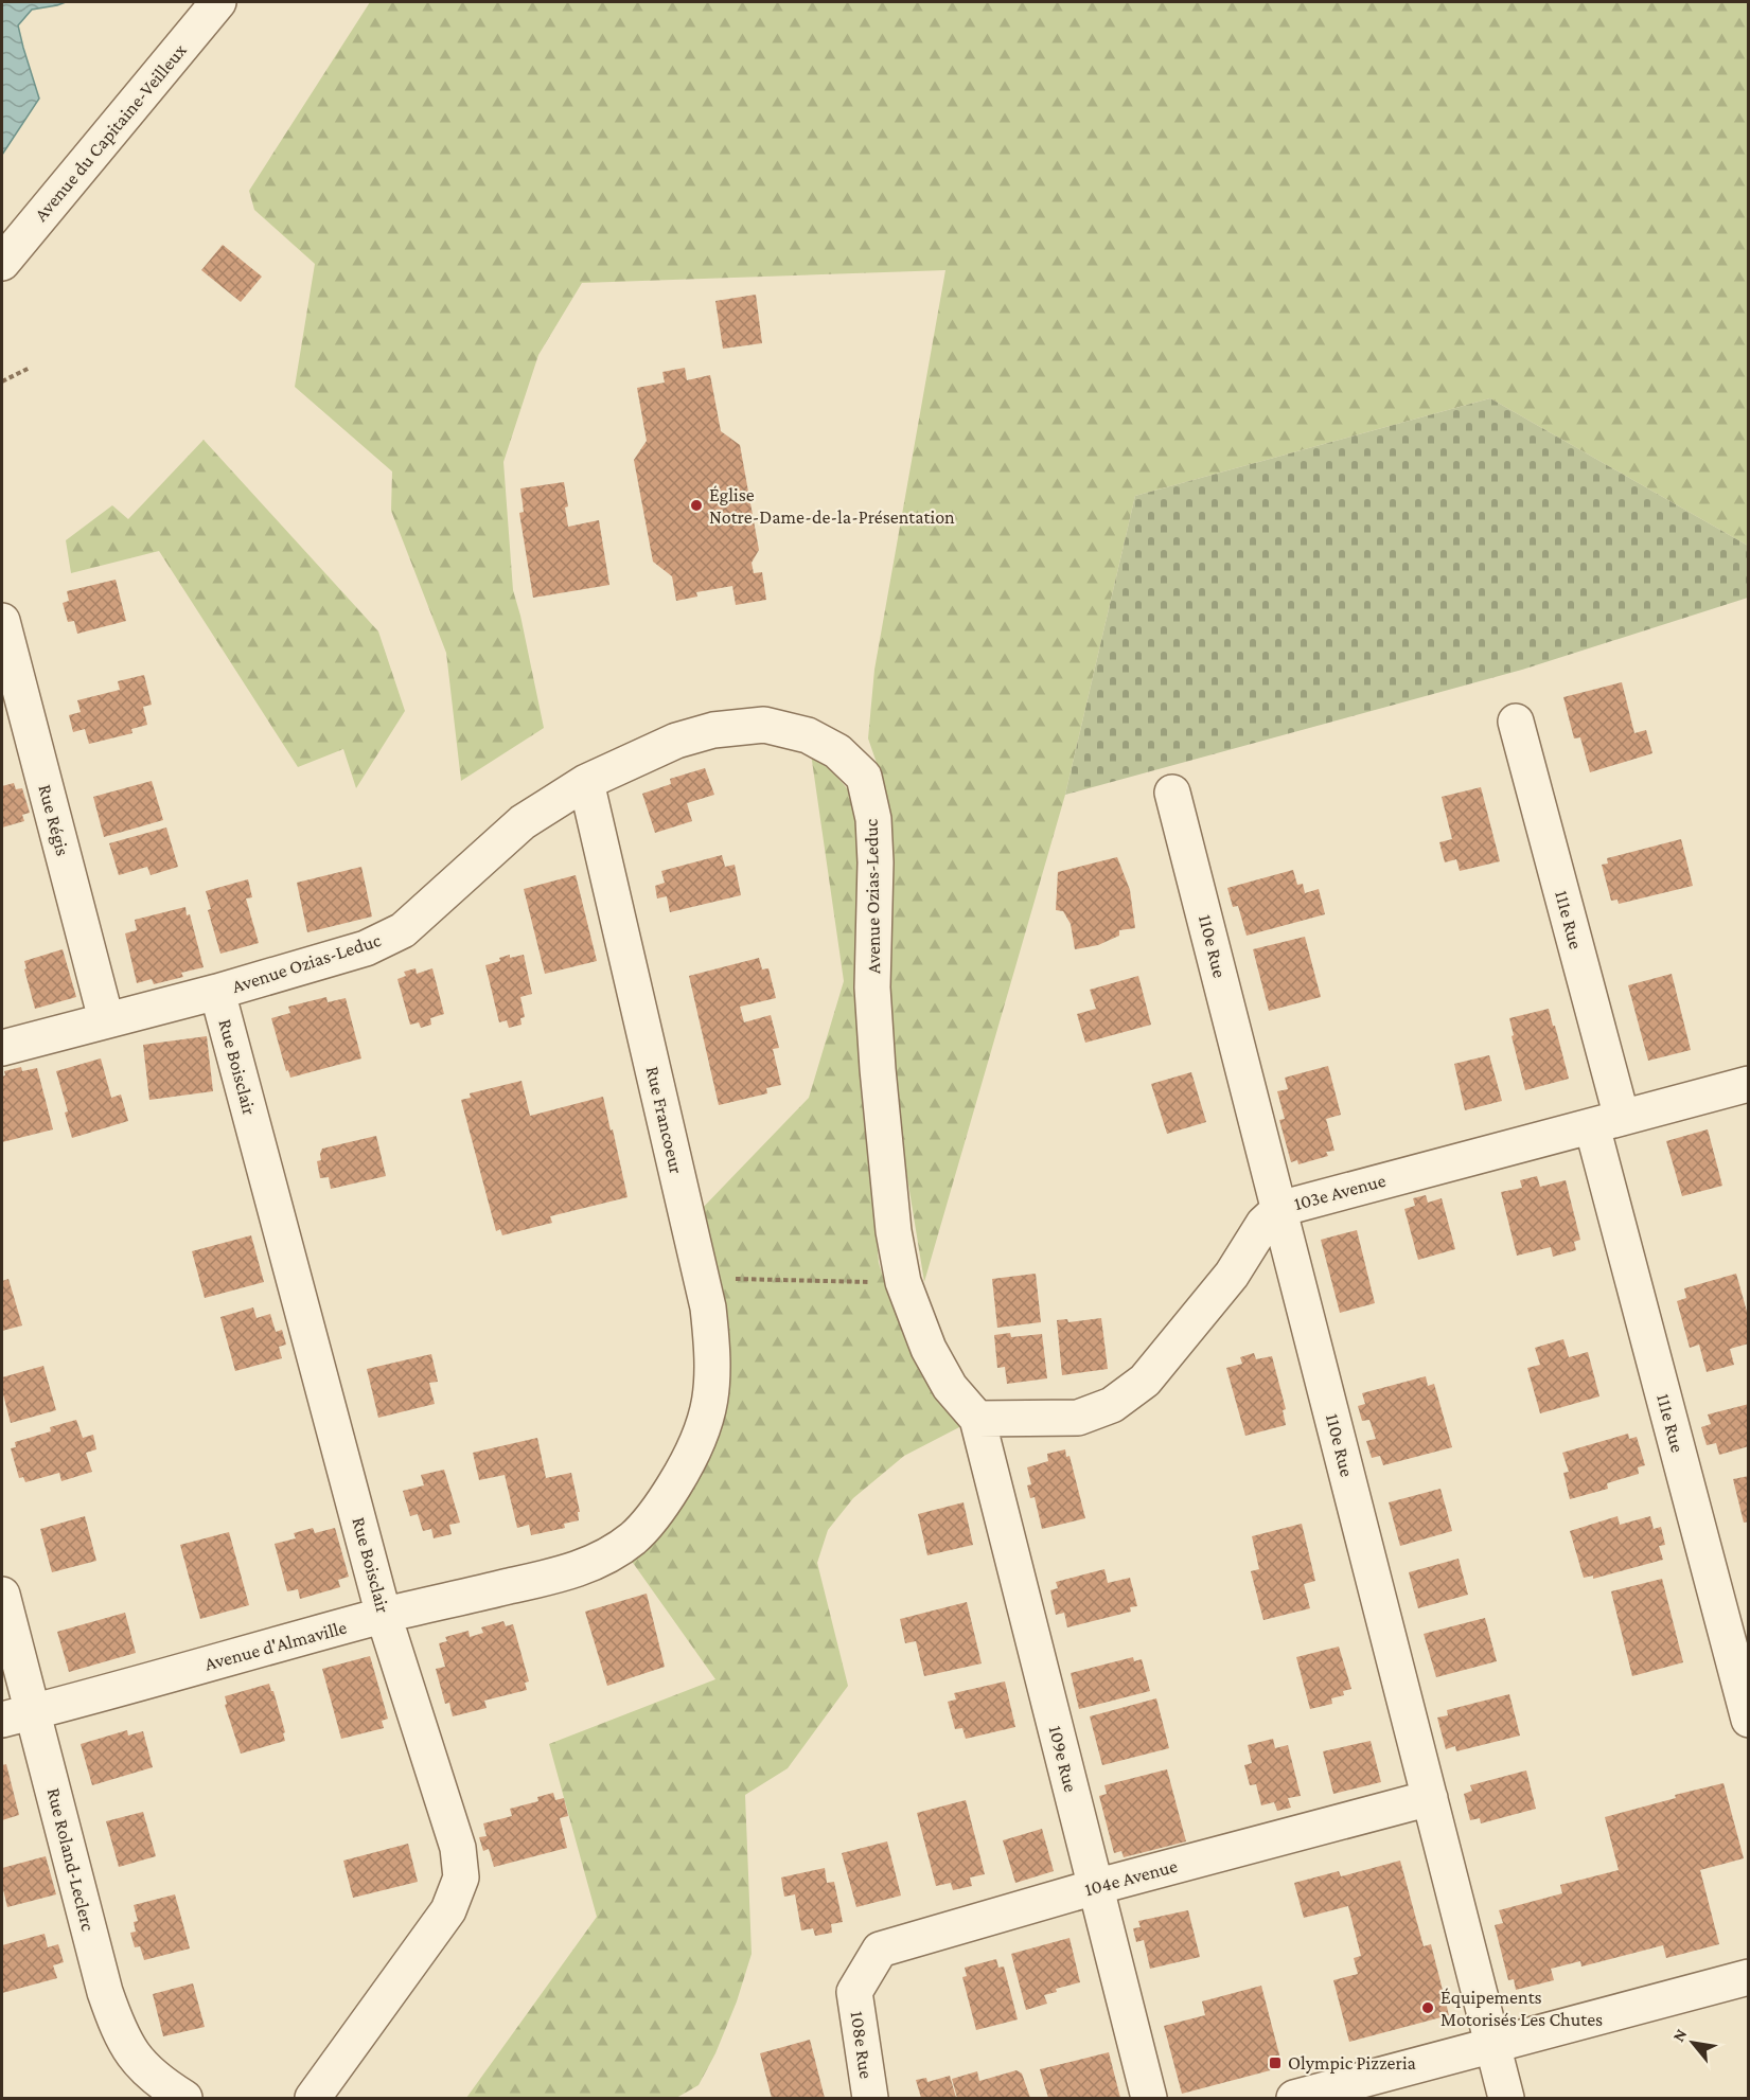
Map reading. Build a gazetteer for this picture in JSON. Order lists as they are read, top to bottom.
{
  "streets": {
    "street": [
      "Avenue du Capitaine-Veilleux",
      "Rue Régis",
      "Avenue Ozias-Leduc",
      "111e Rue",
      "110e Rue",
      "Rue Boisclair",
      "Rue Francoeur",
      "103e Avenue",
      "Avenue d'Almaville",
      "109e Rue",
      "Rue Roland-Leclerc",
      "104e Avenue",
      "108e Rue"
    ]
  },
  "crossings": [
    ["Rue Régis", "Avenue Ozias-Leduc"],
    ["Avenue Ozias-Leduc", "Rue Boisclair"],
    ["Avenue Ozias-Leduc", "Rue Francoeur"],
    ["Avenue Ozias-Leduc", "103e Avenue"],
    ["Avenue Ozias-Leduc", "109e Rue"],
    ["111e Rue", "103e Avenue"],
    ["110e Rue", "103e Avenue"],
    ["110e Rue", "104e Avenue"],
    ["Rue Boisclair", "Avenue d'Almaville"],
    ["Rue Francoeur", "Avenue d'Almaville"],
    ["103e Avenue", "109e Rue"],
    ["Avenue d'Almaville", "Rue Roland-Leclerc"],
    ["109e Rue", "104e Avenue"],
    ["104e Avenue", "108e Rue"]
  ],
  "places": {
    "other": ["Église Notre-Dame-de-la-Présentation", "Équipements Motorisés Les Chutes"],
    "transit": ["Olympic Pizzeria"]
  },
  "north": "top left"
}
